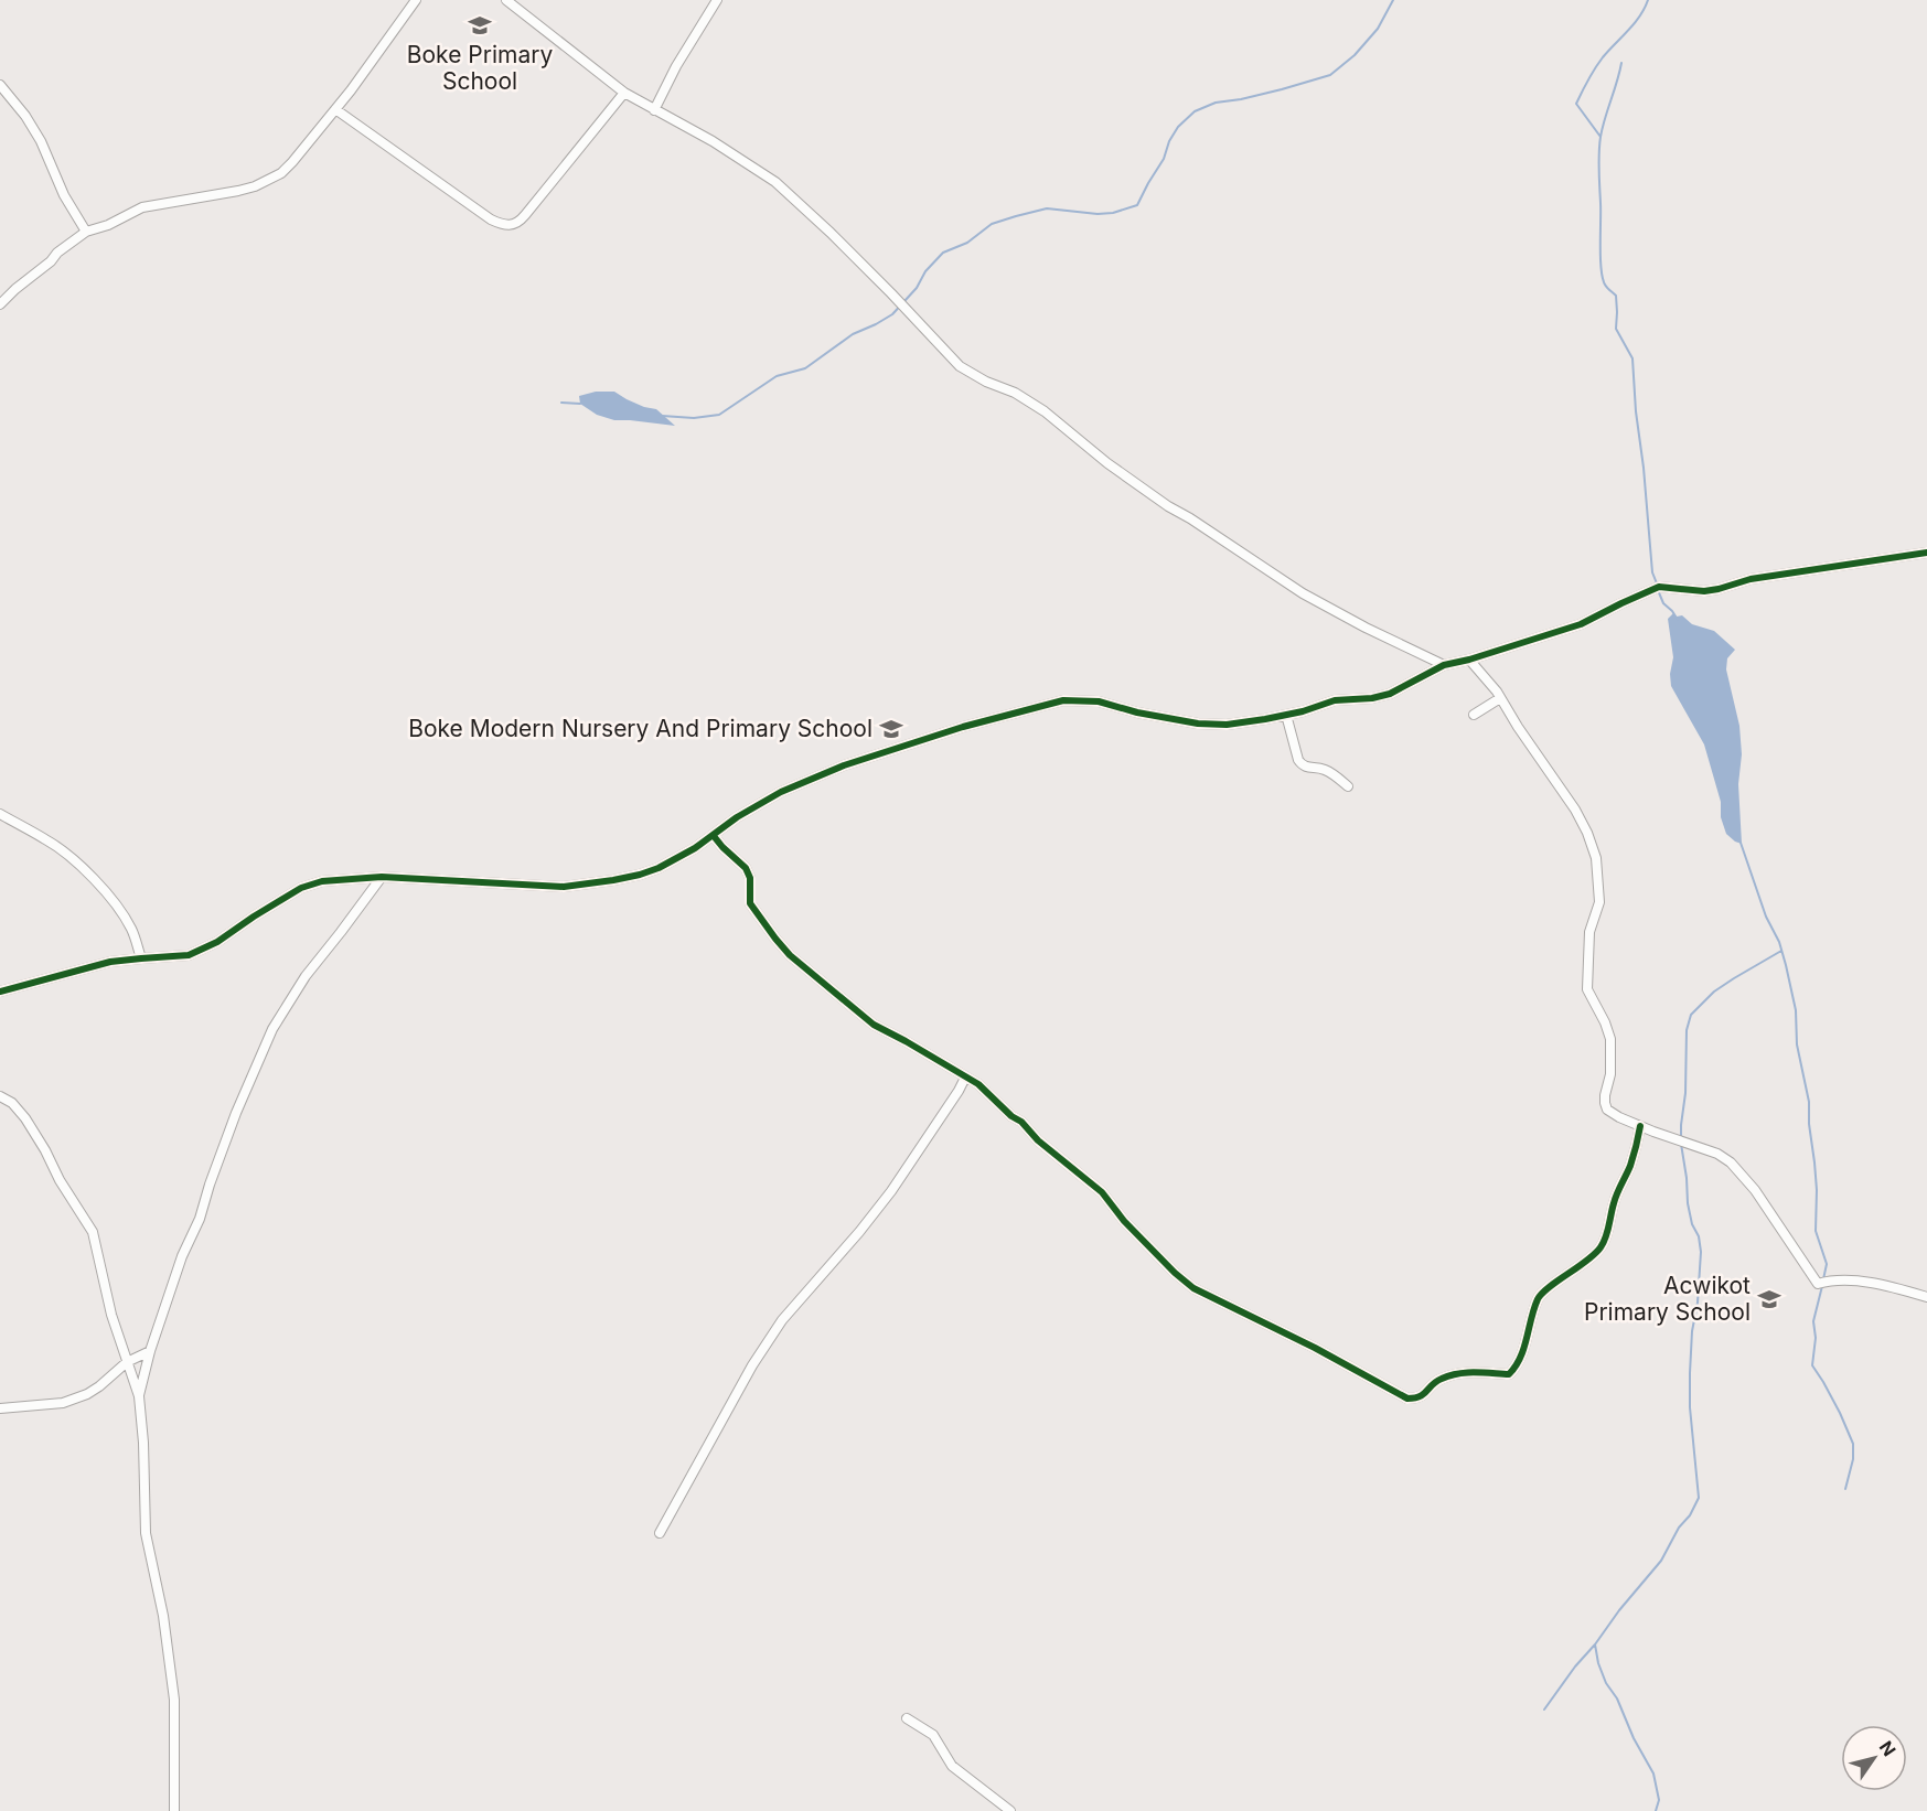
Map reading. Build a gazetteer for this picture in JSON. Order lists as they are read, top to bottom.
{
  "places": {
    "school or university": ["Boke Primary School", "Boke Modern Nursery And Primary School", "Acwikot Primary School"]
  },
  "north": "top right"
}
